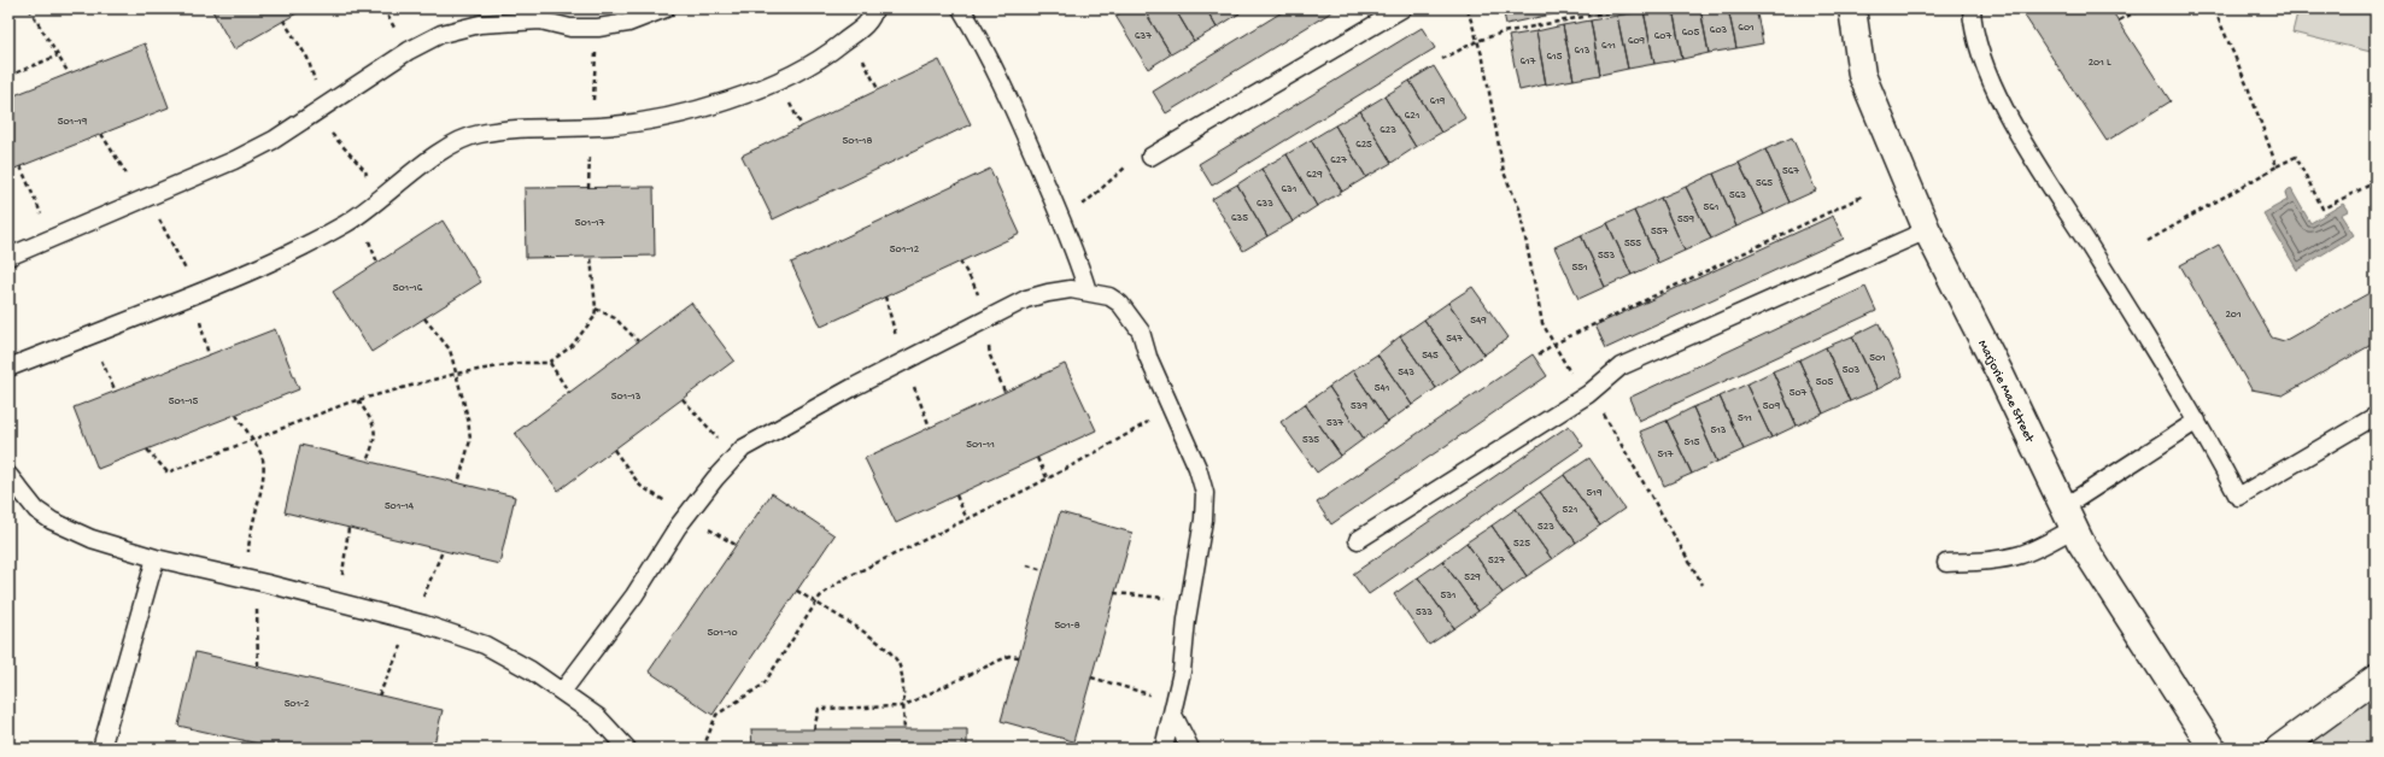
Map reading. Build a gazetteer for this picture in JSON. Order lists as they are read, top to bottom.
{
  "streets": {
    "street": ["Marjorie Mae Street"]
  },
  "house_numbers": [
    "601",
    "603",
    "605",
    "637",
    "607",
    "609",
    "611",
    "613",
    "615",
    "617",
    "201 L",
    "619",
    "621",
    "501-19",
    "623",
    "501-18",
    "625",
    "627",
    "567",
    "629",
    "565",
    "631",
    "563",
    "633",
    "561",
    "635",
    "559",
    "501-17",
    "557",
    "555",
    "501-12",
    "553",
    "551",
    "501-16",
    "201",
    "549",
    "547",
    "545",
    "501",
    "503",
    "543",
    "505",
    "541",
    "507",
    "501-13",
    "501-15",
    "539",
    "509",
    "511",
    "537",
    "513",
    "535",
    "515",
    "501-11",
    "517",
    "519",
    "501-14",
    "521",
    "523",
    "525",
    "527",
    "529",
    "531",
    "533",
    "501-8",
    "501-10",
    "501-2"
  ]
}
